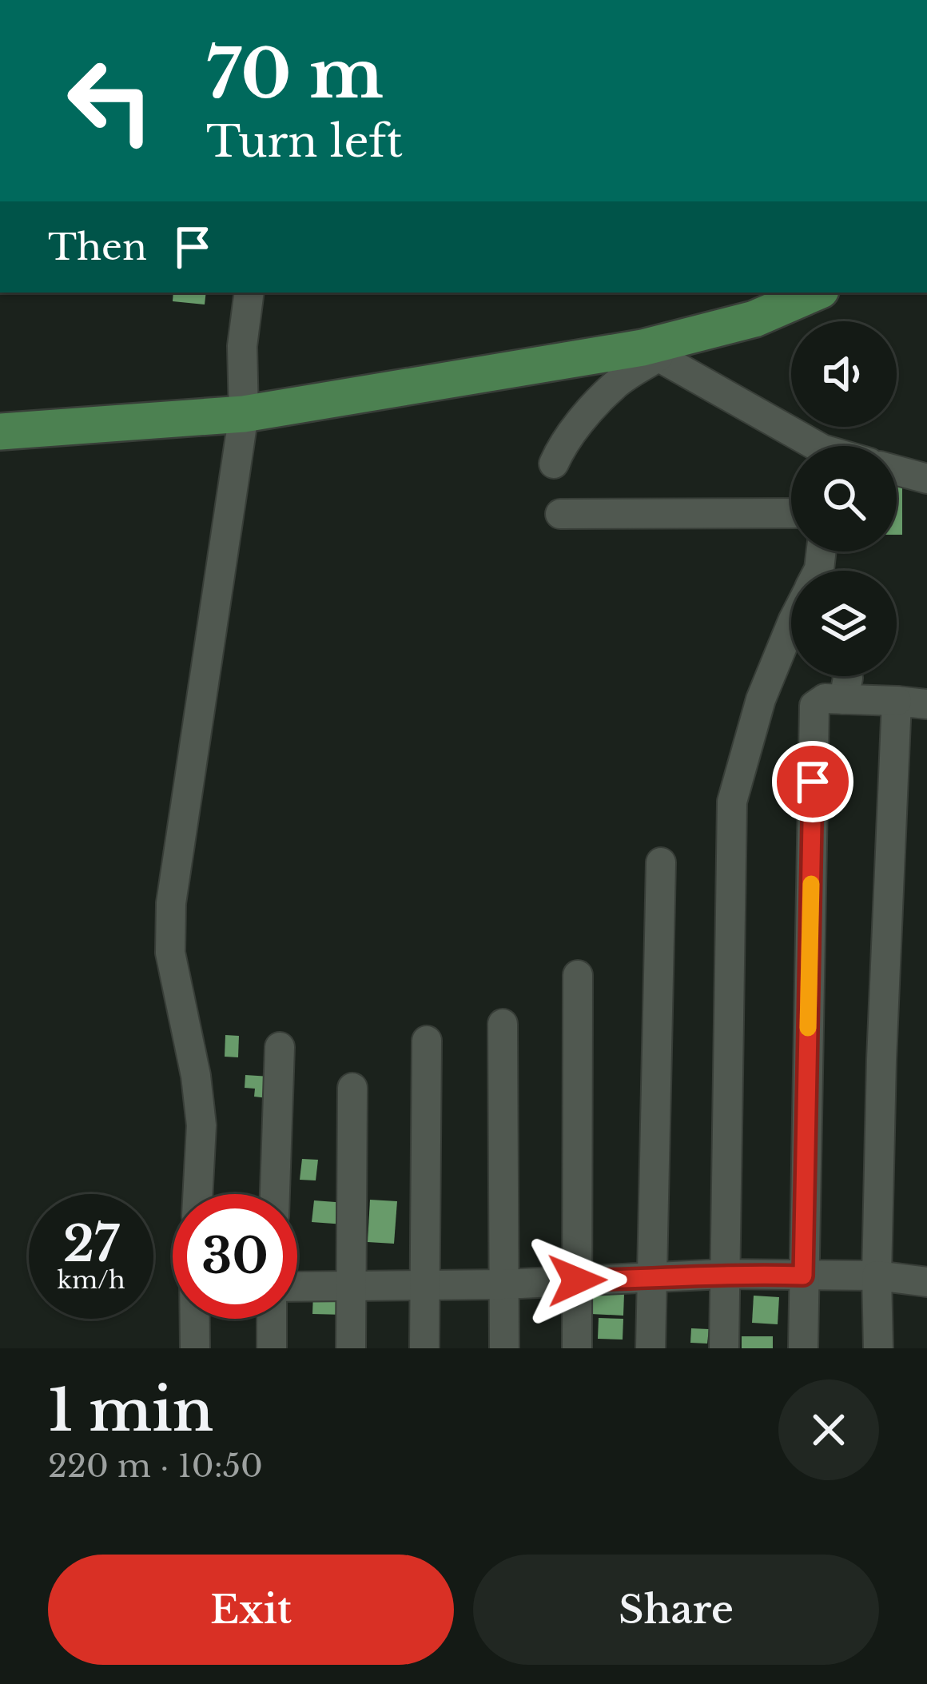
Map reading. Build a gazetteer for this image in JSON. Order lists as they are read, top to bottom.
{
  "page": {
    "turn": ["70 m", "Turn left"],
    "then": "Then",
    "speed": "27 km/h",
    "limit": "30",
    "heading": ["1 min", "220 m · 10:50"],
    "buttons": ["Exit", "Share"]
  }
}
